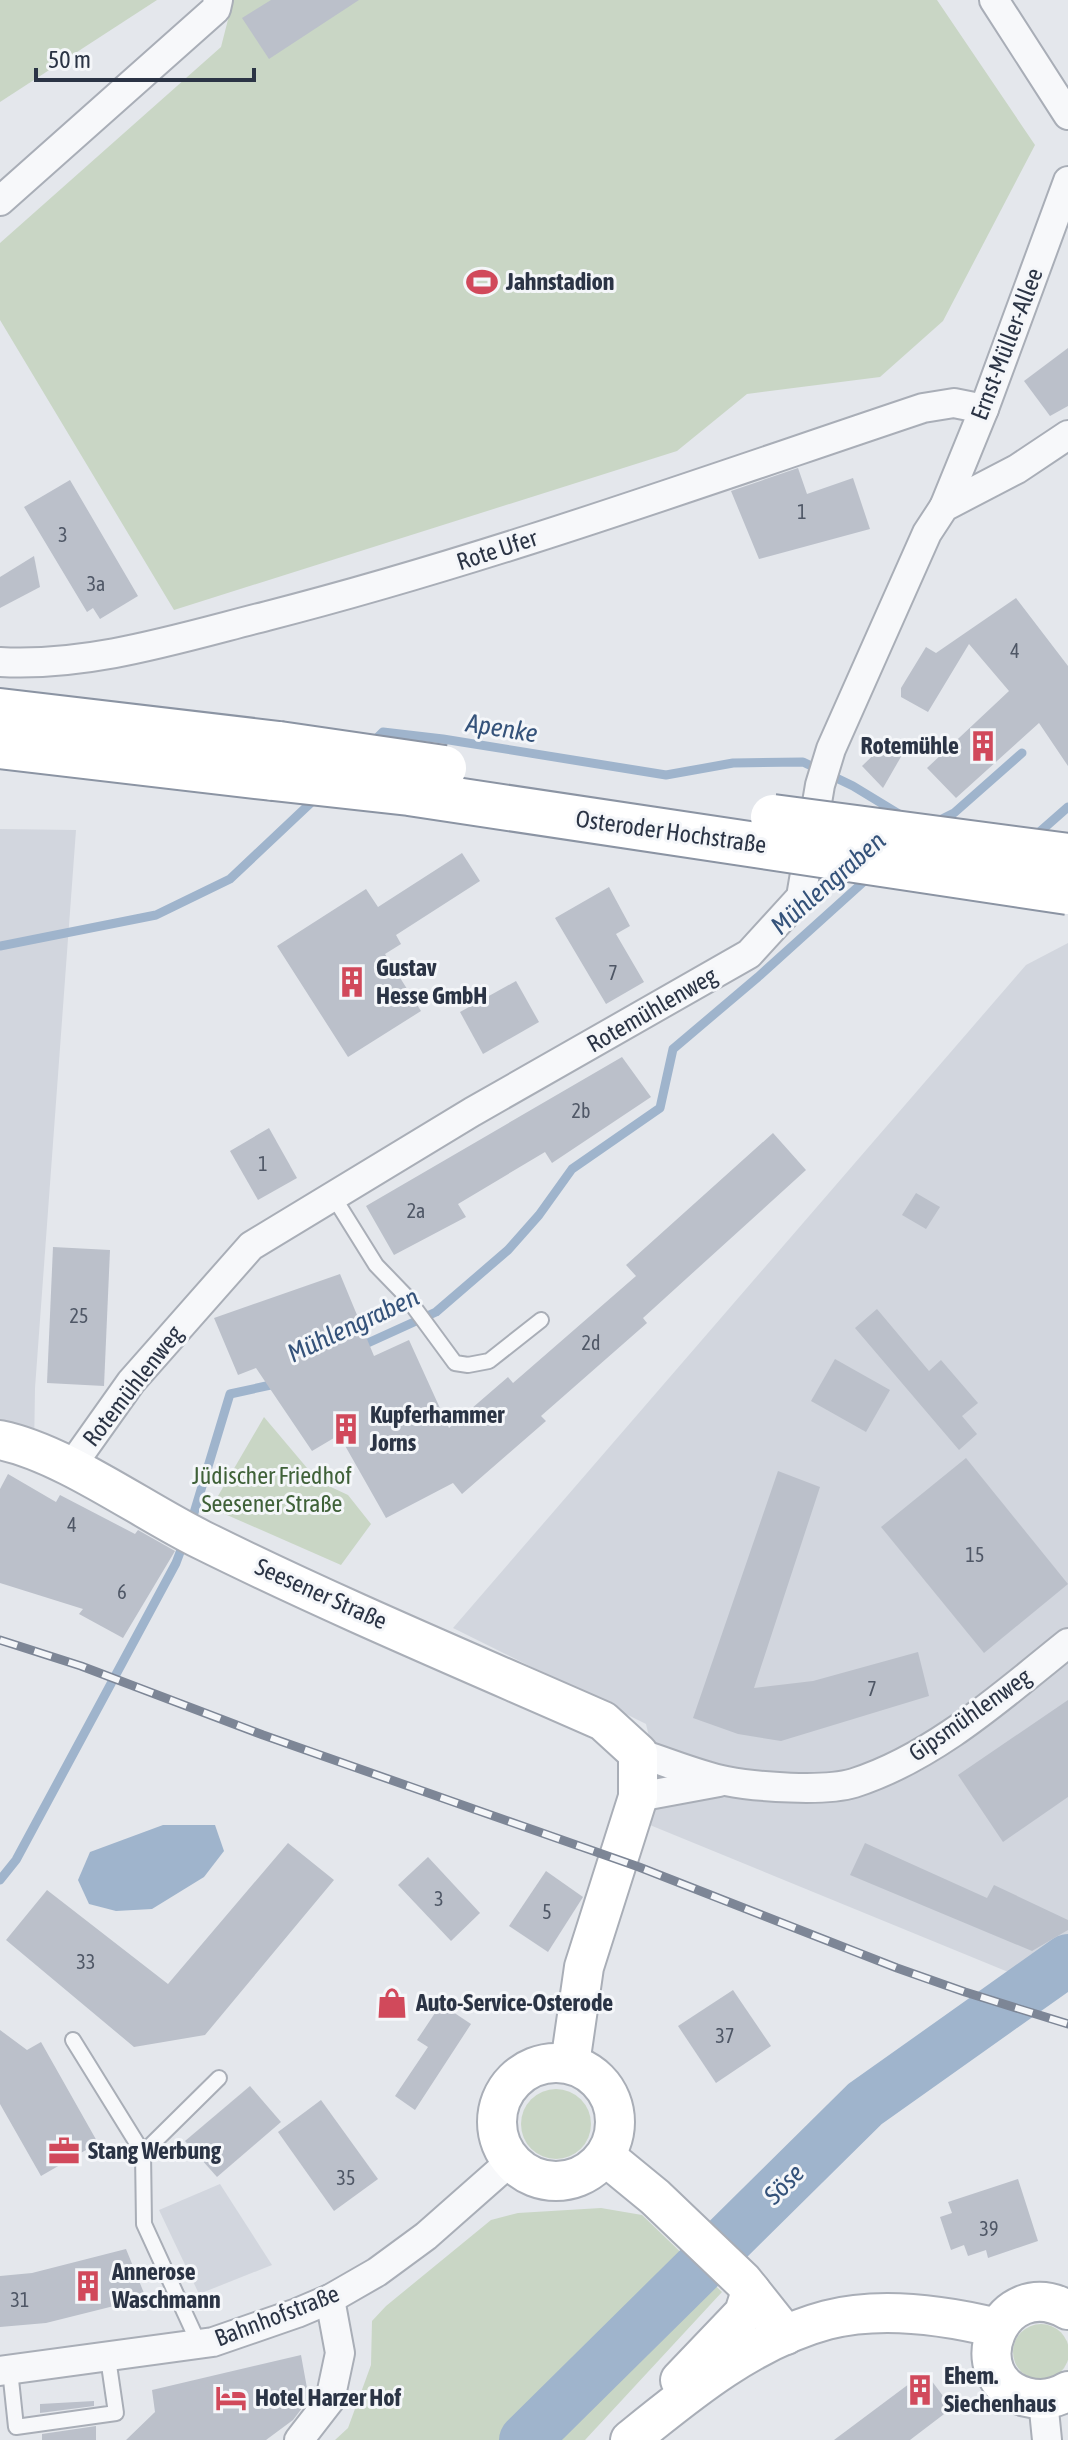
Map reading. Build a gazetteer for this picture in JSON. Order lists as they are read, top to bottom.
{
  "streets": {
    "highway": ["Osteroder Hochstraße"],
    "street": [
      "Ernst-Müller-Allee",
      "Rote Ufer",
      "Rotemühlenweg",
      "Seesener Straße",
      "Gipsmühlenweg",
      "Bahnhofstraße"
    ]
  },
  "crossings": [
    ["Ernst-Müller-Allee", "Rote Ufer"],
    ["Ernst-Müller-Allee", "Rotemühlenweg"],
    ["Rotemühlenweg", "Seesener Straße"],
    ["Seesener Straße", "Gipsmühlenweg"]
  ],
  "water": ["Apenke", "Mühlengraben", "Söse"],
  "parks": ["Jüdischer Friedhof Seesener Straße"],
  "places": {
    "sports": ["Jahnstadion"],
    "building": [
      "Rotemühle",
      "Gustav Hesse GmbH",
      "Kupferhammer Jorns",
      "Annerose Waschmann",
      "Ehem. Siechenhaus"
    ],
    "shop": ["Auto-Service-Osterode"],
    "office": ["Stang Werbung"],
    "hotel": ["Hotel Harzer Hof"]
  },
  "house_numbers": [
    "1",
    "3",
    "3a",
    "4",
    "7",
    "2b",
    "1",
    "2a",
    "25",
    "2d",
    "4",
    "15",
    "6",
    "7",
    "3",
    "5",
    "33",
    "37",
    "35",
    "39",
    "31"
  ],
  "scale_bar": "50 m"
}
